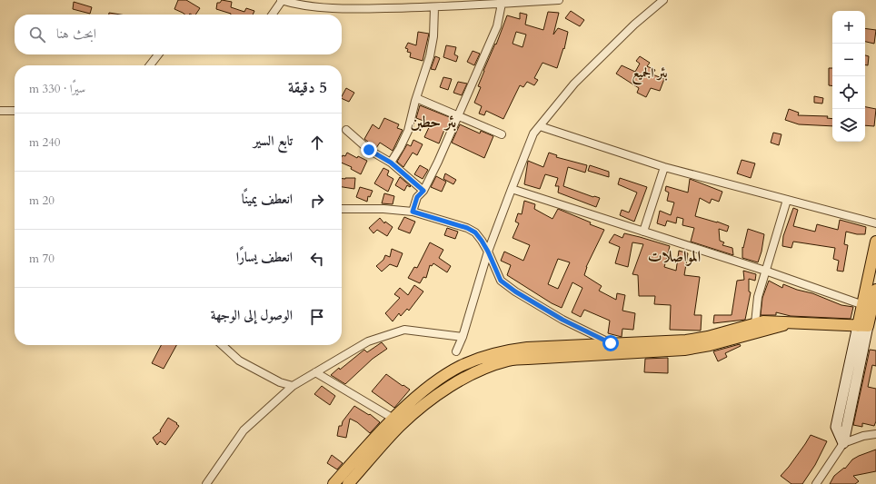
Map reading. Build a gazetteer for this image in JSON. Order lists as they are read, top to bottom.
{
  "districts": ["بئر الجميع", "بئر حطبن", "المواصلات"],
  "page": {
    "map_buttons": ["+", "−"],
    "search": "ابحث هنا",
    "heading": ["5 دقيقة", "سيرًا · 330 m"],
    "list": [
      ["تابع السير", "240 m"],
      ["انعطف يمينًا", "20 m"],
      ["انعطف يسارًا", "70 m"],
      "الوصول إلى الوجهة"
    ]
  }
}
